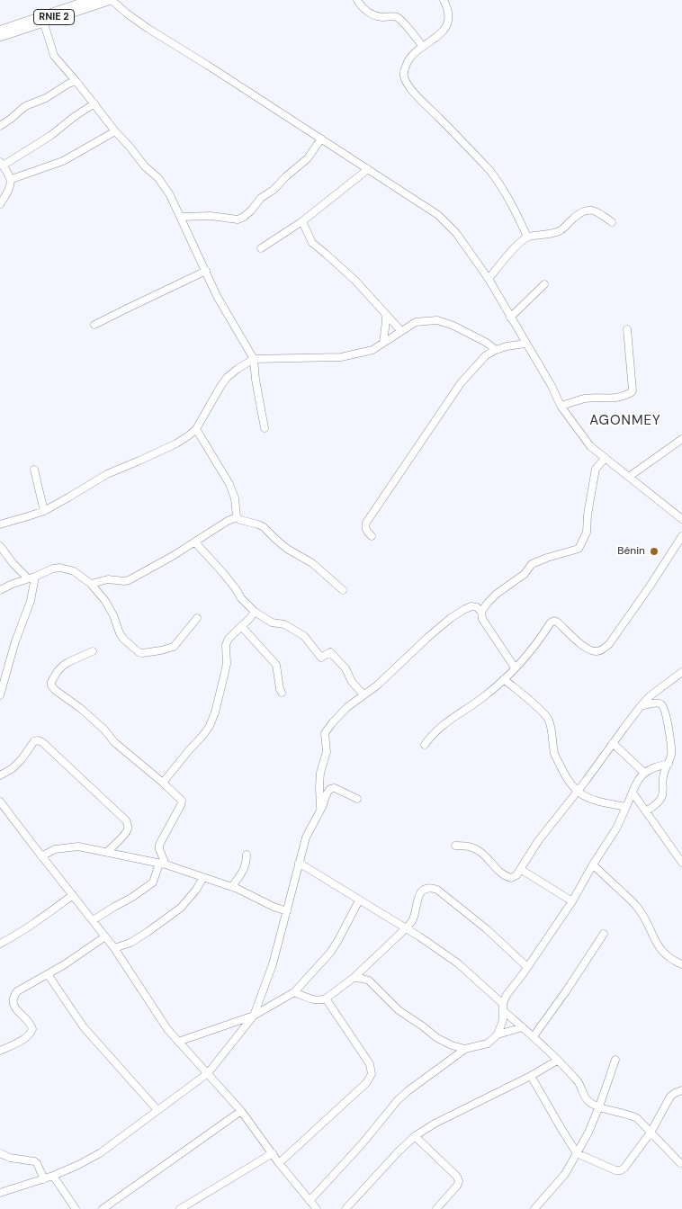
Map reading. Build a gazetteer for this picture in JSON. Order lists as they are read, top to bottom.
{
  "streets": {
    "highway": ["RNIE 2"]
  },
  "districts": ["AGONMEY"],
  "places": ["Bénin"]
}
